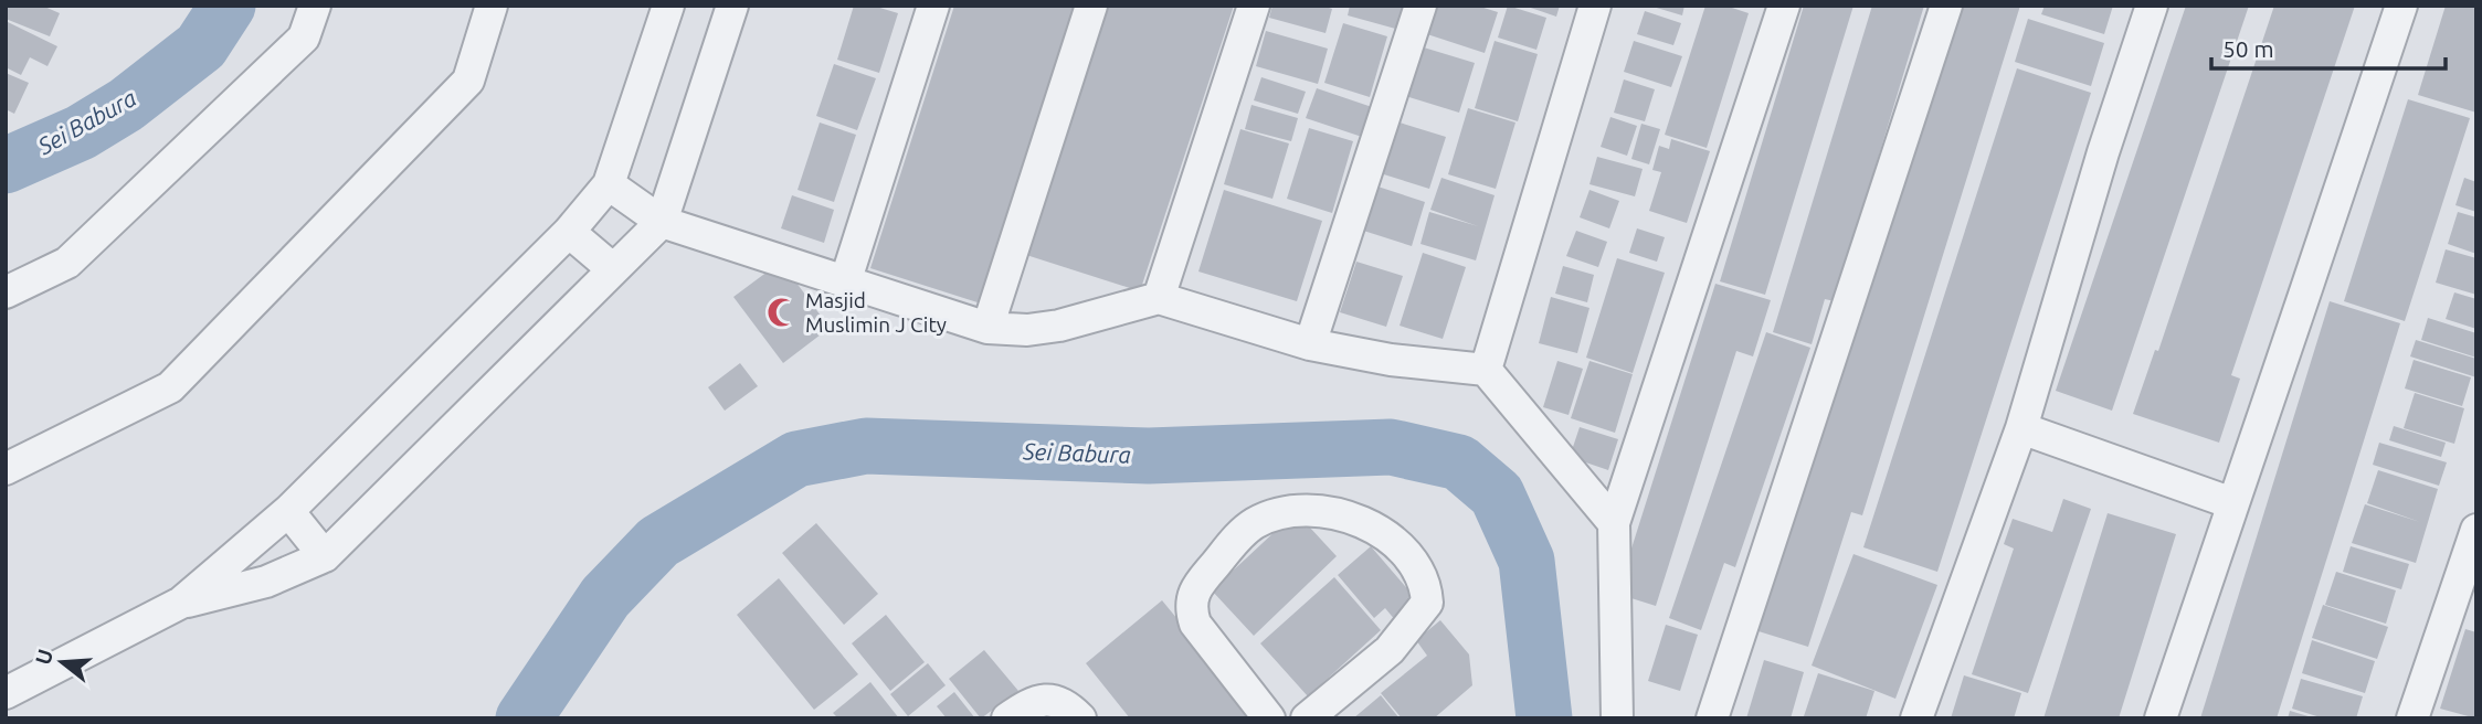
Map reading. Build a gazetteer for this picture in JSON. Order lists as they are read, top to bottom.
{
  "water": ["Sei Babura"],
  "places": {
    "mosque": ["Masjid Muslimin J City"]
  },
  "scale_bar": "50 m",
  "north": "left"
}
